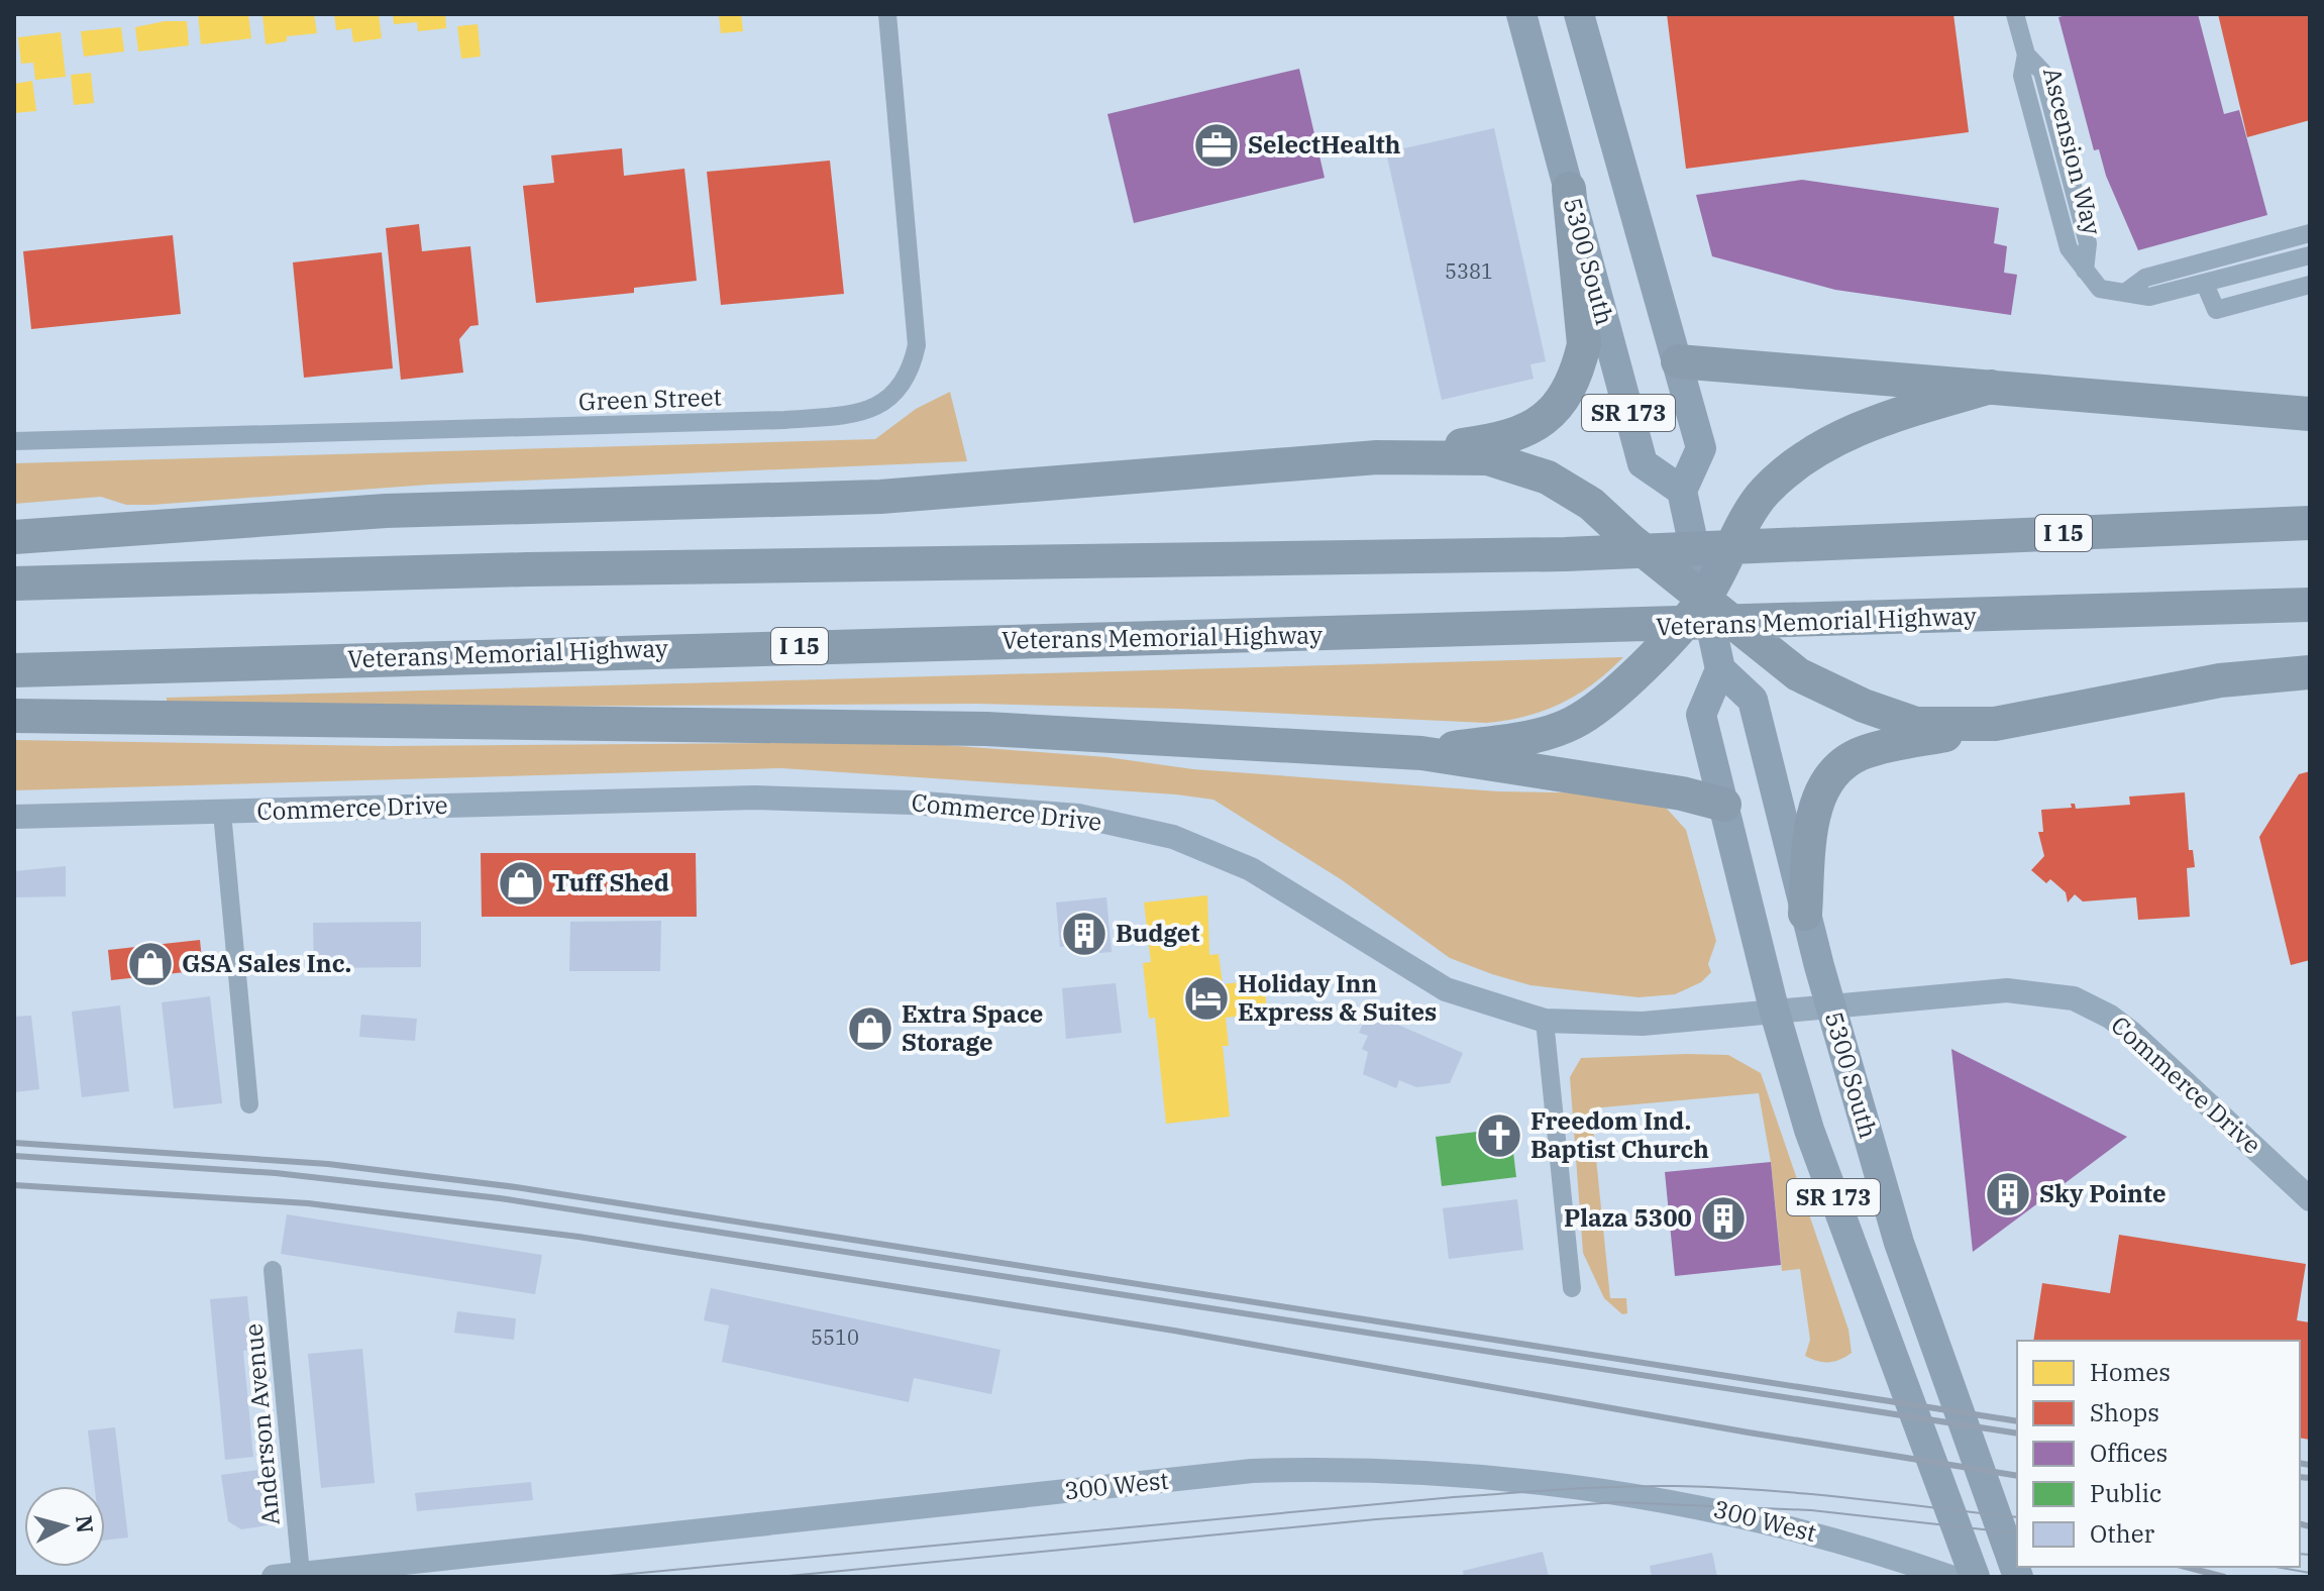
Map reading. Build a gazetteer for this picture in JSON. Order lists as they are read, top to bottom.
{
  "streets": {
    "highway": ["I 15", "Veterans Memorial Highway"],
    "main road": ["5300 South", "SR 173"],
    "street": [
      "Ascension Way",
      "Green Street",
      "Commerce Drive",
      "Anderson Avenue",
      "300 West"
    ]
  },
  "crossings": [
    ["5300 South", "SR 173"],
    ["5300 South", "Commerce Drive"],
    ["SR 173", "Commerce Drive"],
    ["Anderson Avenue", "300 West"]
  ],
  "places": {
    "office": ["SelectHealth"],
    "shop": ["Tuff Shed", "GSA Sales Inc.", "Extra Space Storage"],
    "building": ["Budget", "Sky Pointe", "Plaza 5300"],
    "hotel": ["Holiday Inn Express & Suites"],
    "church": ["Freedom Ind. Baptist Church"]
  },
  "house_numbers": ["5381", "5510"],
  "legend": [
    "Homes",
    "Shops",
    "Offices",
    "Public",
    "Other"
  ],
  "north": "right"
}
